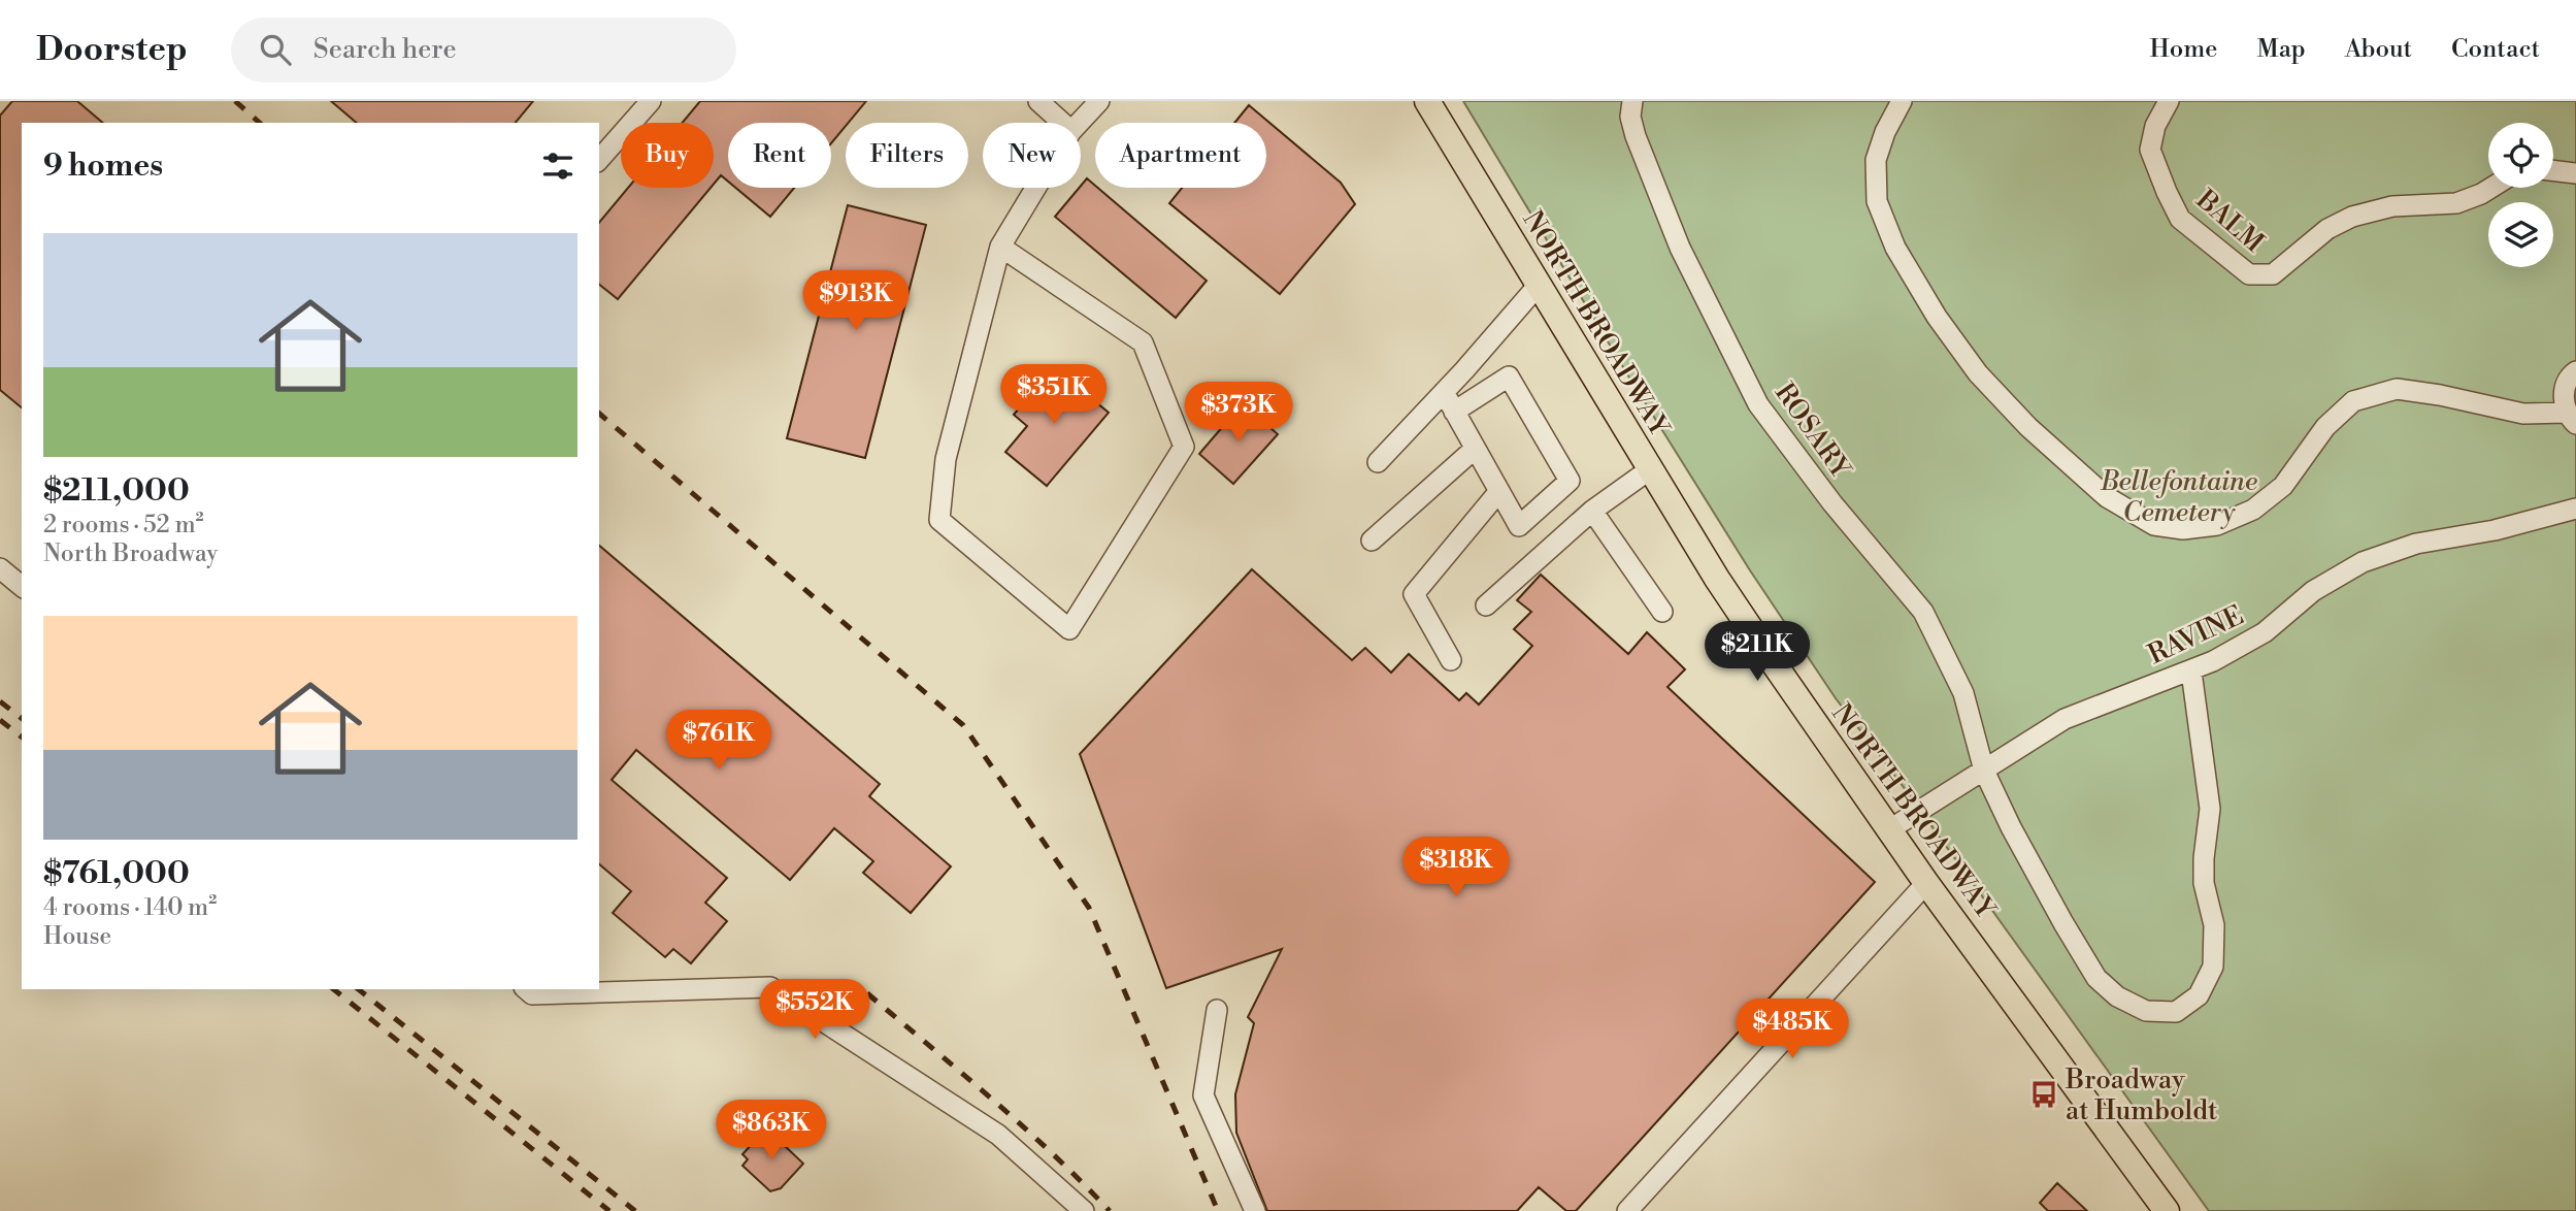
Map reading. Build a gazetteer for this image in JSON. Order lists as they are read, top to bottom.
{
  "streets": {
    "main road": ["NORTH BROADWAY"],
    "street": ["BALM", "ROSARY", "RAVINE"]
  },
  "crossings": [
    ["NORTH BROADWAY", "RAVINE"],
    ["ROSARY", "RAVINE"]
  ],
  "parks": ["Bellefontaine Cemetery"],
  "places": {
    "bus stop": ["Broadway at Humboldt"]
  },
  "page": {
    "header": "Doorstep",
    "search": "Search here",
    "nav": [
      "Home",
      "Map",
      "About",
      "Contact"
    ],
    "chip": [
      "Buy",
      "Rent",
      "Filters",
      "New",
      "Apartment"
    ],
    "heading": "9 homes",
    "list": [
      {
        "name": "$211,000",
        "note": "2 rooms · 52 m² · North Broadway"
      },
      {
        "name": "$761,000",
        "note": "4 rooms · 140 m² · House"
      }
    ],
    "price": [
      "$913K",
      "$351K",
      "$373K",
      "$211K",
      "$761K",
      "$318K",
      "$552K",
      "$485K",
      "$863K"
    ]
  }
}
